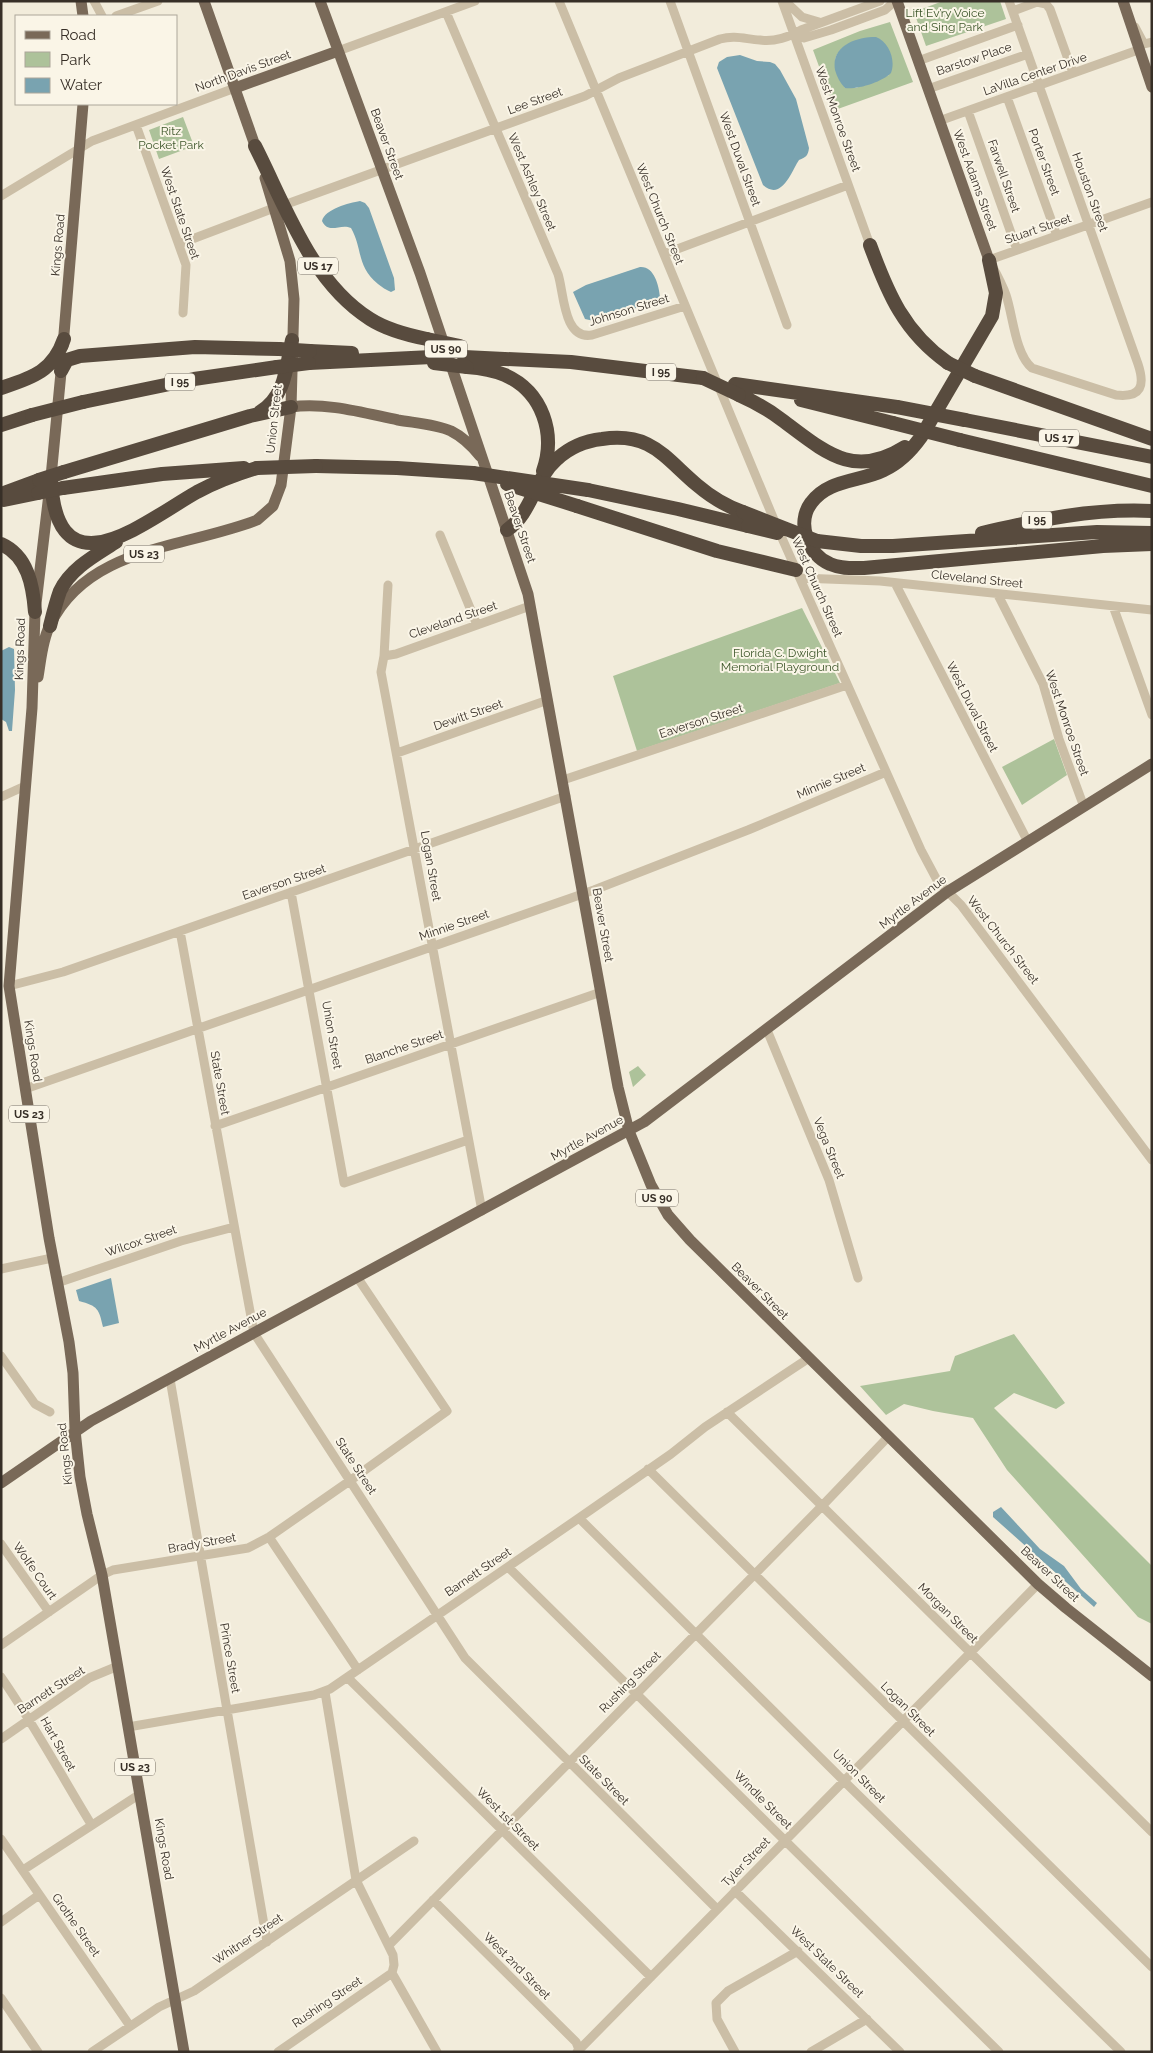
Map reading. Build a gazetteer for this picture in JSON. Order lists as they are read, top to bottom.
{
  "streets": {
    "highway": ["US 17", "I 95"],
    "main road": [
      "North Davis Street",
      "Beaver Street",
      "West Adams Street",
      "Kings Road",
      "US 90",
      "Union Street",
      "US 23",
      "Myrtle Avenue"
    ],
    "street": [
      "Barstow Place",
      "LaVilla Center Drive",
      "Lee Street",
      "West Monroe Street",
      "West Duval Street",
      "Porter Street",
      "Farwell Street",
      "West Ashley Street",
      "Houston Street",
      "West State Street",
      "West Church Street",
      "Stuart Street",
      "Johnson Street",
      "Cleveland Street",
      "Dewitt Street",
      "Eaverson Street",
      "Minnie Street",
      "Logan Street",
      "Blanche Street",
      "State Street",
      "Vega Street",
      "Wilcox Street",
      "Brady Street",
      "Wolfe Court",
      "Barnett Street",
      "Morgan Street",
      "Prince Street",
      "Rushing Street",
      "Hart Street",
      "Windle Street",
      "West 1st Street",
      "Tyler Street",
      "Grothe Street",
      "Whitner Street",
      "West 2nd Street"
    ]
  },
  "crossings": [
    ["Barstow Place", "West Adams Street"],
    ["Barstow Place", "Houston Street"],
    ["North Davis Street", "Beaver Street"],
    ["North Davis Street", "West Ashley Street"],
    ["North Davis Street", "West State Street"],
    ["North Davis Street", "Kings Road"],
    ["North Davis Street", "US 17"],
    ["LaVilla Center Drive", "Porter Street"],
    ["LaVilla Center Drive", "Farwell Street"],
    ["LaVilla Center Drive", "West Adams Street"],
    ["LaVilla Center Drive", "Houston Street"],
    ["Lee Street", "West Monroe Street"],
    ["Lee Street", "Beaver Street"],
    ["Lee Street", "West Duval Street"],
    ["Lee Street", "West Adams Street"],
    ["Lee Street", "West Ashley Street"],
    ["Lee Street", "West State Street"],
    ["Lee Street", "West Church Street"],
    ["Lee Street", "US 17"],
    ["Lee Street", "Union Street"],
    ["West Monroe Street", "Cleveland Street"],
    ["West Monroe Street", "Myrtle Avenue"],
    ["Beaver Street", "Cleveland Street"],
    ["Beaver Street", "Dewitt Street"],
    ["Beaver Street", "Eaverson Street"],
    ["Beaver Street", "Minnie Street"],
    ["Beaver Street", "Myrtle Avenue"],
    ["Beaver Street", "Blanche Street"],
    ["Beaver Street", "Barnett Street"],
    ["Beaver Street", "Rushing Street"],
    ["Beaver Street", "Tyler Street"],
    ["West Duval Street", "Cleveland Street"],
    ["West Duval Street", "Myrtle Avenue"],
    ["Porter Street", "Stuart Street"],
    ["Farwell Street", "Stuart Street"],
    ["West Adams Street", "Houston Street"],
    ["West Adams Street", "Stuart Street"],
    ["West Ashley Street", "Johnson Street"],
    ["Houston Street", "Stuart Street"],
    ["West State Street", "Tyler Street"],
    ["West Church Street", "Johnson Street"],
    ["West Church Street", "Cleveland Street"],
    ["West Church Street", "Eaverson Street"],
    ["West Church Street", "Minnie Street"],
    ["West Church Street", "Myrtle Avenue"],
    ["Kings Road", "I 95"],
    ["Kings Road", "Union Street"],
    ["Kings Road", "Eaverson Street"],
    ["Kings Road", "Minnie Street"],
    ["Kings Road", "Myrtle Avenue"],
    ["Kings Road", "Wilcox Street"],
    ["Kings Road", "Brady Street"],
    ["Kings Road", "Barnett Street"],
    ["Kings Road", "Whitner Street"],
    ["US 17", "I 95"],
    ["US 17", "Union Street"],
    ["Union Street", "Eaverson Street"],
    ["Union Street", "Minnie Street"],
    ["Union Street", "Logan Street"],
    ["Union Street", "Blanche Street"],
    ["Union Street", "Barnett Street"],
    ["Union Street", "Rushing Street"],
    ["Union Street", "Tyler Street"],
    ["Cleveland Street", "Logan Street"],
    ["Dewitt Street", "Logan Street"],
    ["Eaverson Street", "Logan Street"],
    ["Eaverson Street", "State Street"],
    ["Minnie Street", "Logan Street"],
    ["Minnie Street", "State Street"],
    ["Logan Street", "Myrtle Avenue"],
    ["Logan Street", "Blanche Street"],
    ["Logan Street", "Barnett Street"],
    ["Logan Street", "Rushing Street"],
    ["Logan Street", "Tyler Street"],
    ["Myrtle Avenue", "State Street"],
    ["Myrtle Avenue", "Vega Street"],
    ["Myrtle Avenue", "Brady Street"],
    ["Myrtle Avenue", "Prince Street"],
    ["Blanche Street", "State Street"],
    ["State Street", "Wilcox Street"],
    ["State Street", "Brady Street"],
    ["State Street", "Barnett Street"],
    ["State Street", "Rushing Street"],
    ["State Street", "Tyler Street"],
    ["Brady Street", "Wolfe Court"],
    ["Brady Street", "Prince Street"],
    ["Barnett Street", "Morgan Street"],
    ["Barnett Street", "Prince Street"],
    ["Barnett Street", "Hart Street"],
    ["Barnett Street", "Windle Street"],
    ["Barnett Street", "West 1st Street"],
    ["Morgan Street", "Rushing Street"],
    ["Morgan Street", "Tyler Street"],
    ["Prince Street", "Whitner Street"],
    ["Rushing Street", "Windle Street"],
    ["Rushing Street", "West 1st Street"],
    ["Rushing Street", "West 2nd Street"],
    ["Windle Street", "Tyler Street"],
    ["West 1st Street", "Tyler Street"],
    ["Tyler Street", "West 2nd Street"],
    ["Grothe Street", "Whitner Street"]
  ],
  "parks": ["Lift Ev’ry Voice and Sing Park", "Ritz Pocket Park", "Florida C. Dwight Memorial Playground"],
  "legend": ["Road", "Park", "Water"]
}
